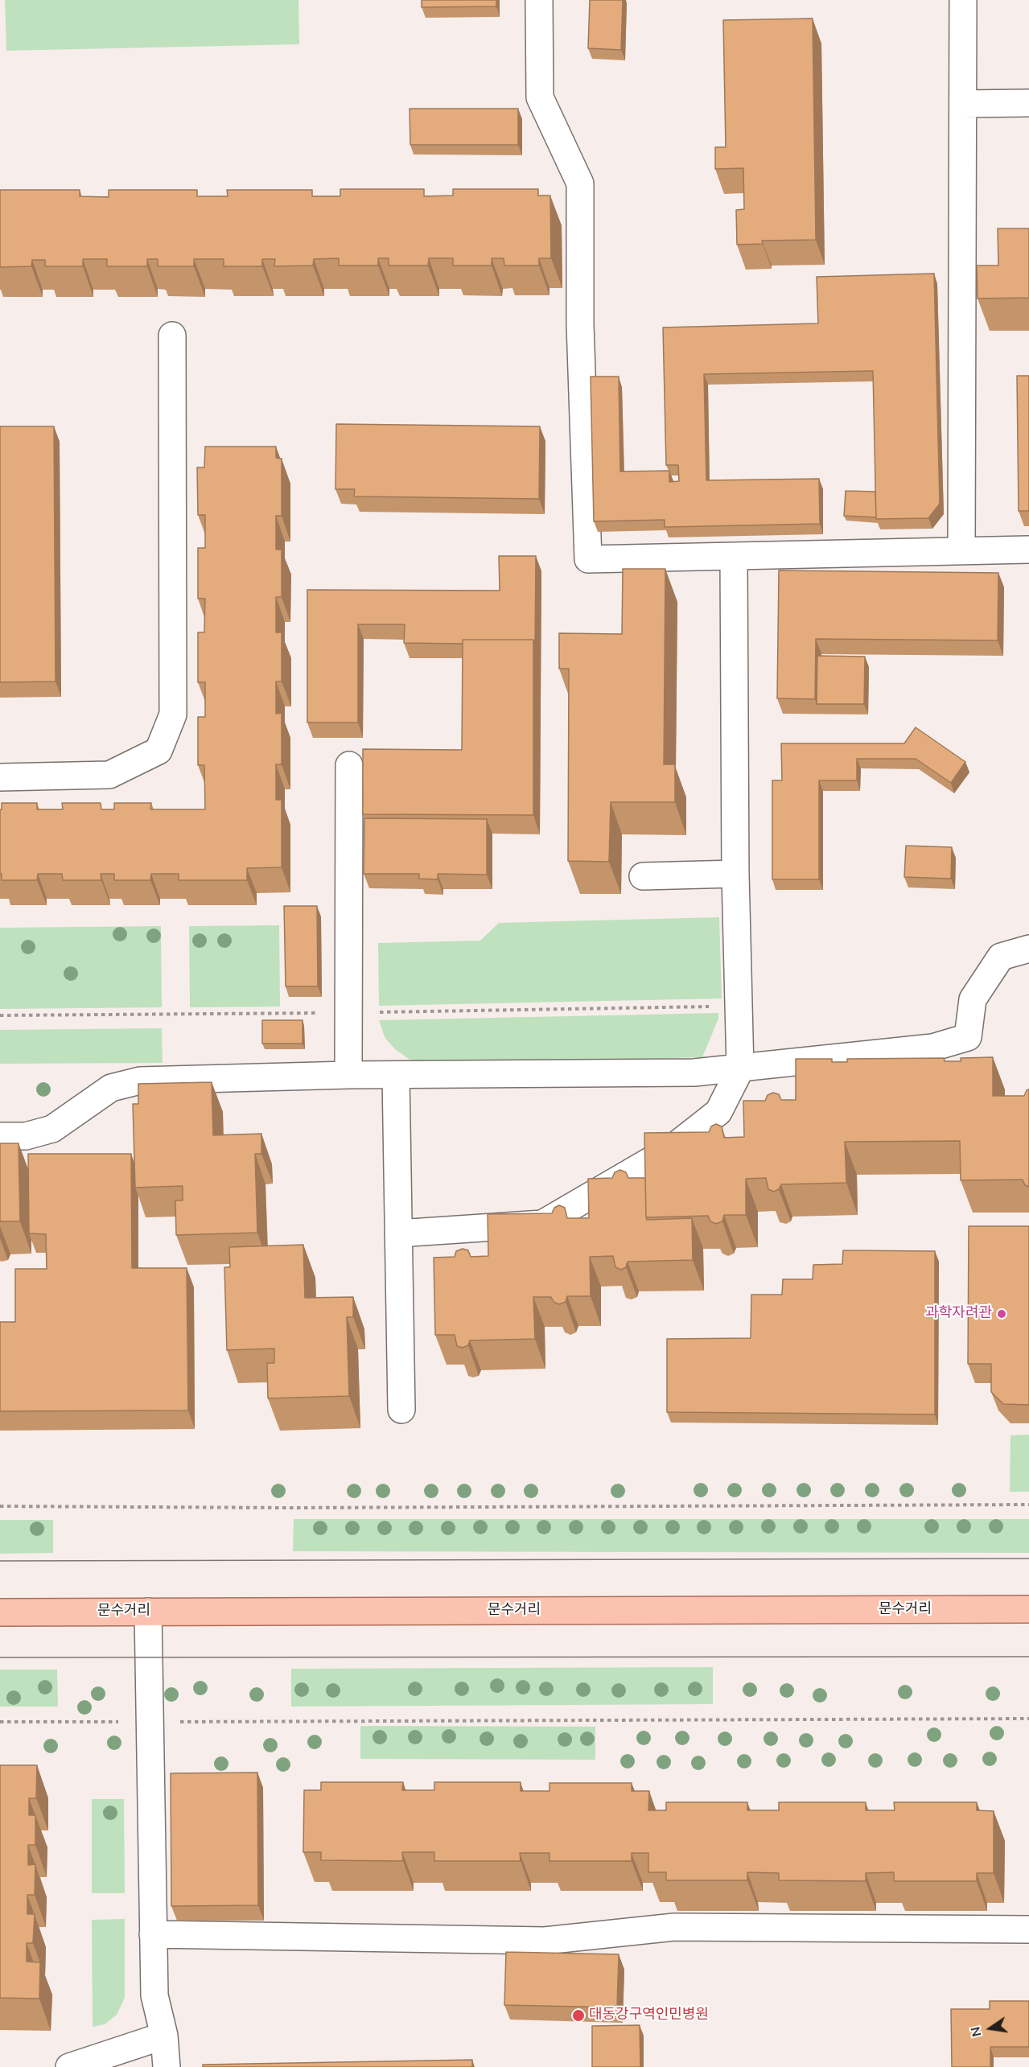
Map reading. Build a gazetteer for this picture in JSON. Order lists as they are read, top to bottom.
{
  "streets": {
    "main road": ["문수거리"]
  },
  "places": ["과학자려관", "대동강구역인민병원"],
  "north": "left"
}
